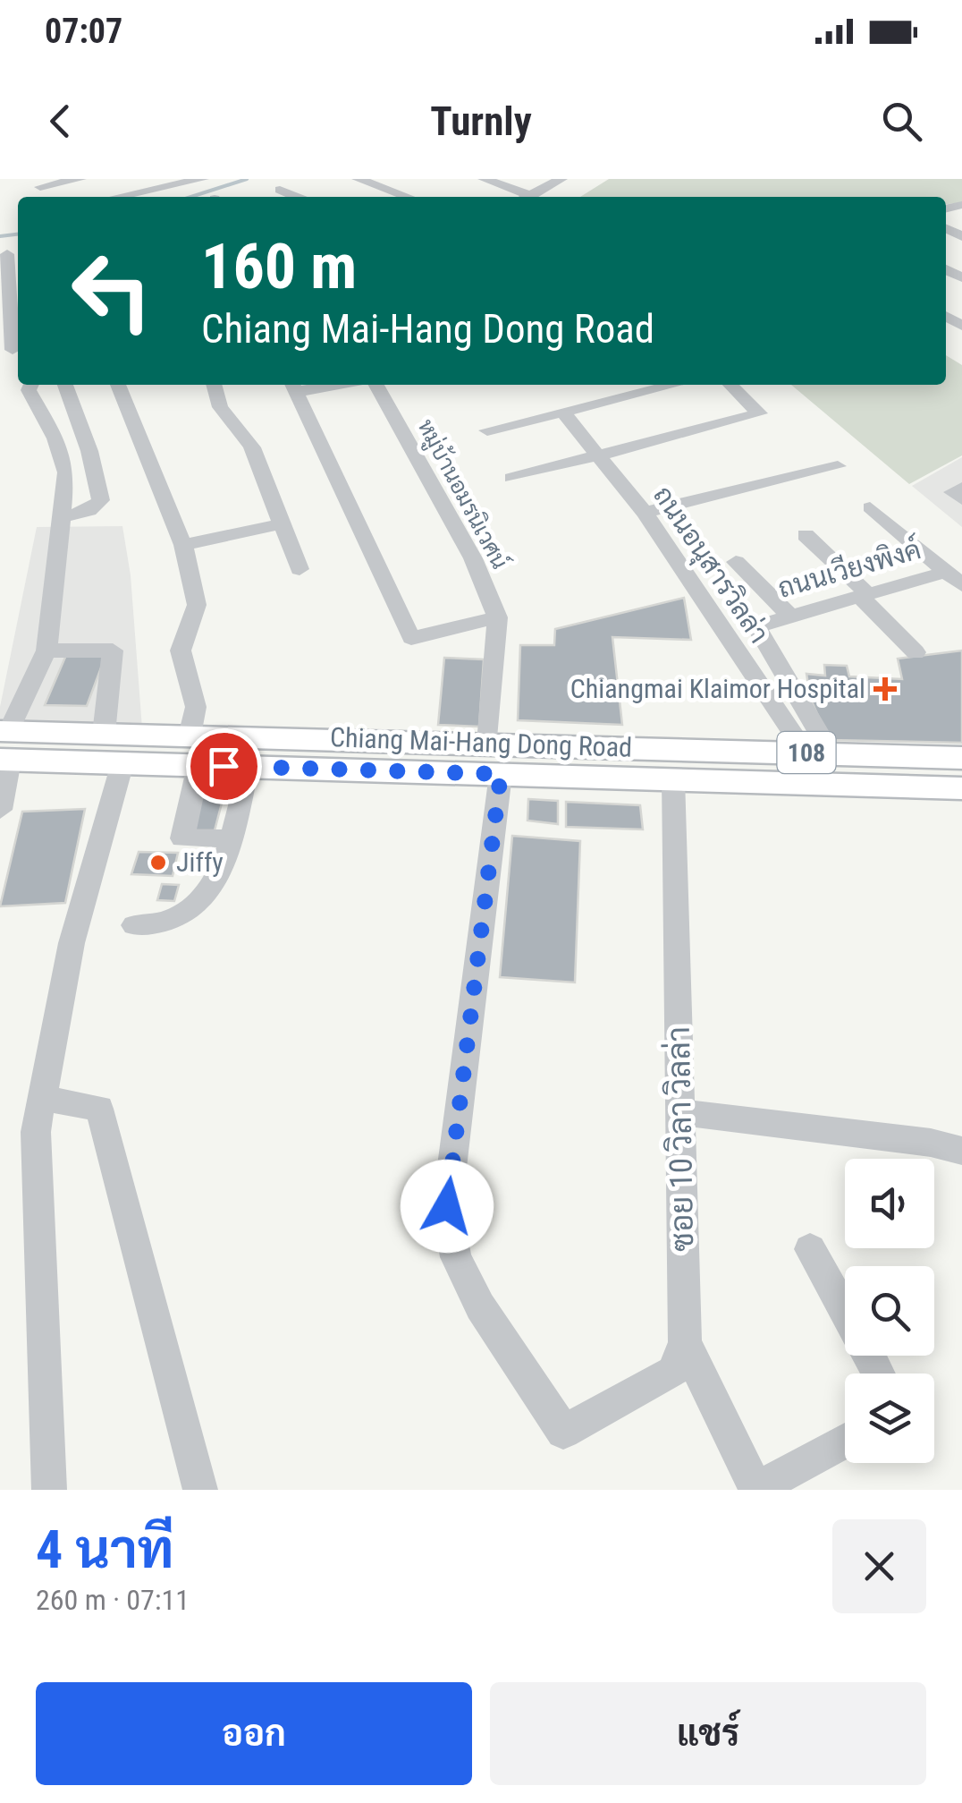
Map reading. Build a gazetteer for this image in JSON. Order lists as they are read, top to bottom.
{
  "streets": {
    "main road": ["Chiang Mai-Hang Dong Road", "108"],
    "street": [
      "หมู่บ้านอมรนิเวศน์",
      "ถนนอนุสารวิลล่า",
      "ถนนเวียงพิงค์",
      "ซอย 10 วิลา วิลล่า"
    ]
  },
  "crossings": [
    ["หมู่บ้านอมรนิเวศน์", "Chiang Mai-Hang Dong Road"],
    ["ถนนอนุสารวิลล่า", "ถนนเวียงพิงค์"],
    ["ถนนอนุสารวิลล่า", "Chiang Mai-Hang Dong Road"],
    ["ถนนเวียงพิงค์", "Chiang Mai-Hang Dong Road"],
    ["Chiang Mai-Hang Dong Road", "ซอย 10 วิลา วิลล่า"]
  ],
  "places": {
    "health": ["Chiangmai Klaimor Hospital"],
    "other": ["Jiffy"]
  },
  "page": {
    "status": "07:07",
    "header": "Turnly",
    "turn": ["160 m", "Chiang Mai-Hang Dong Road"],
    "heading": ["4 นาที", "260 m · 07:11"],
    "buttons": ["ออก", "แชร์"]
  }
}
